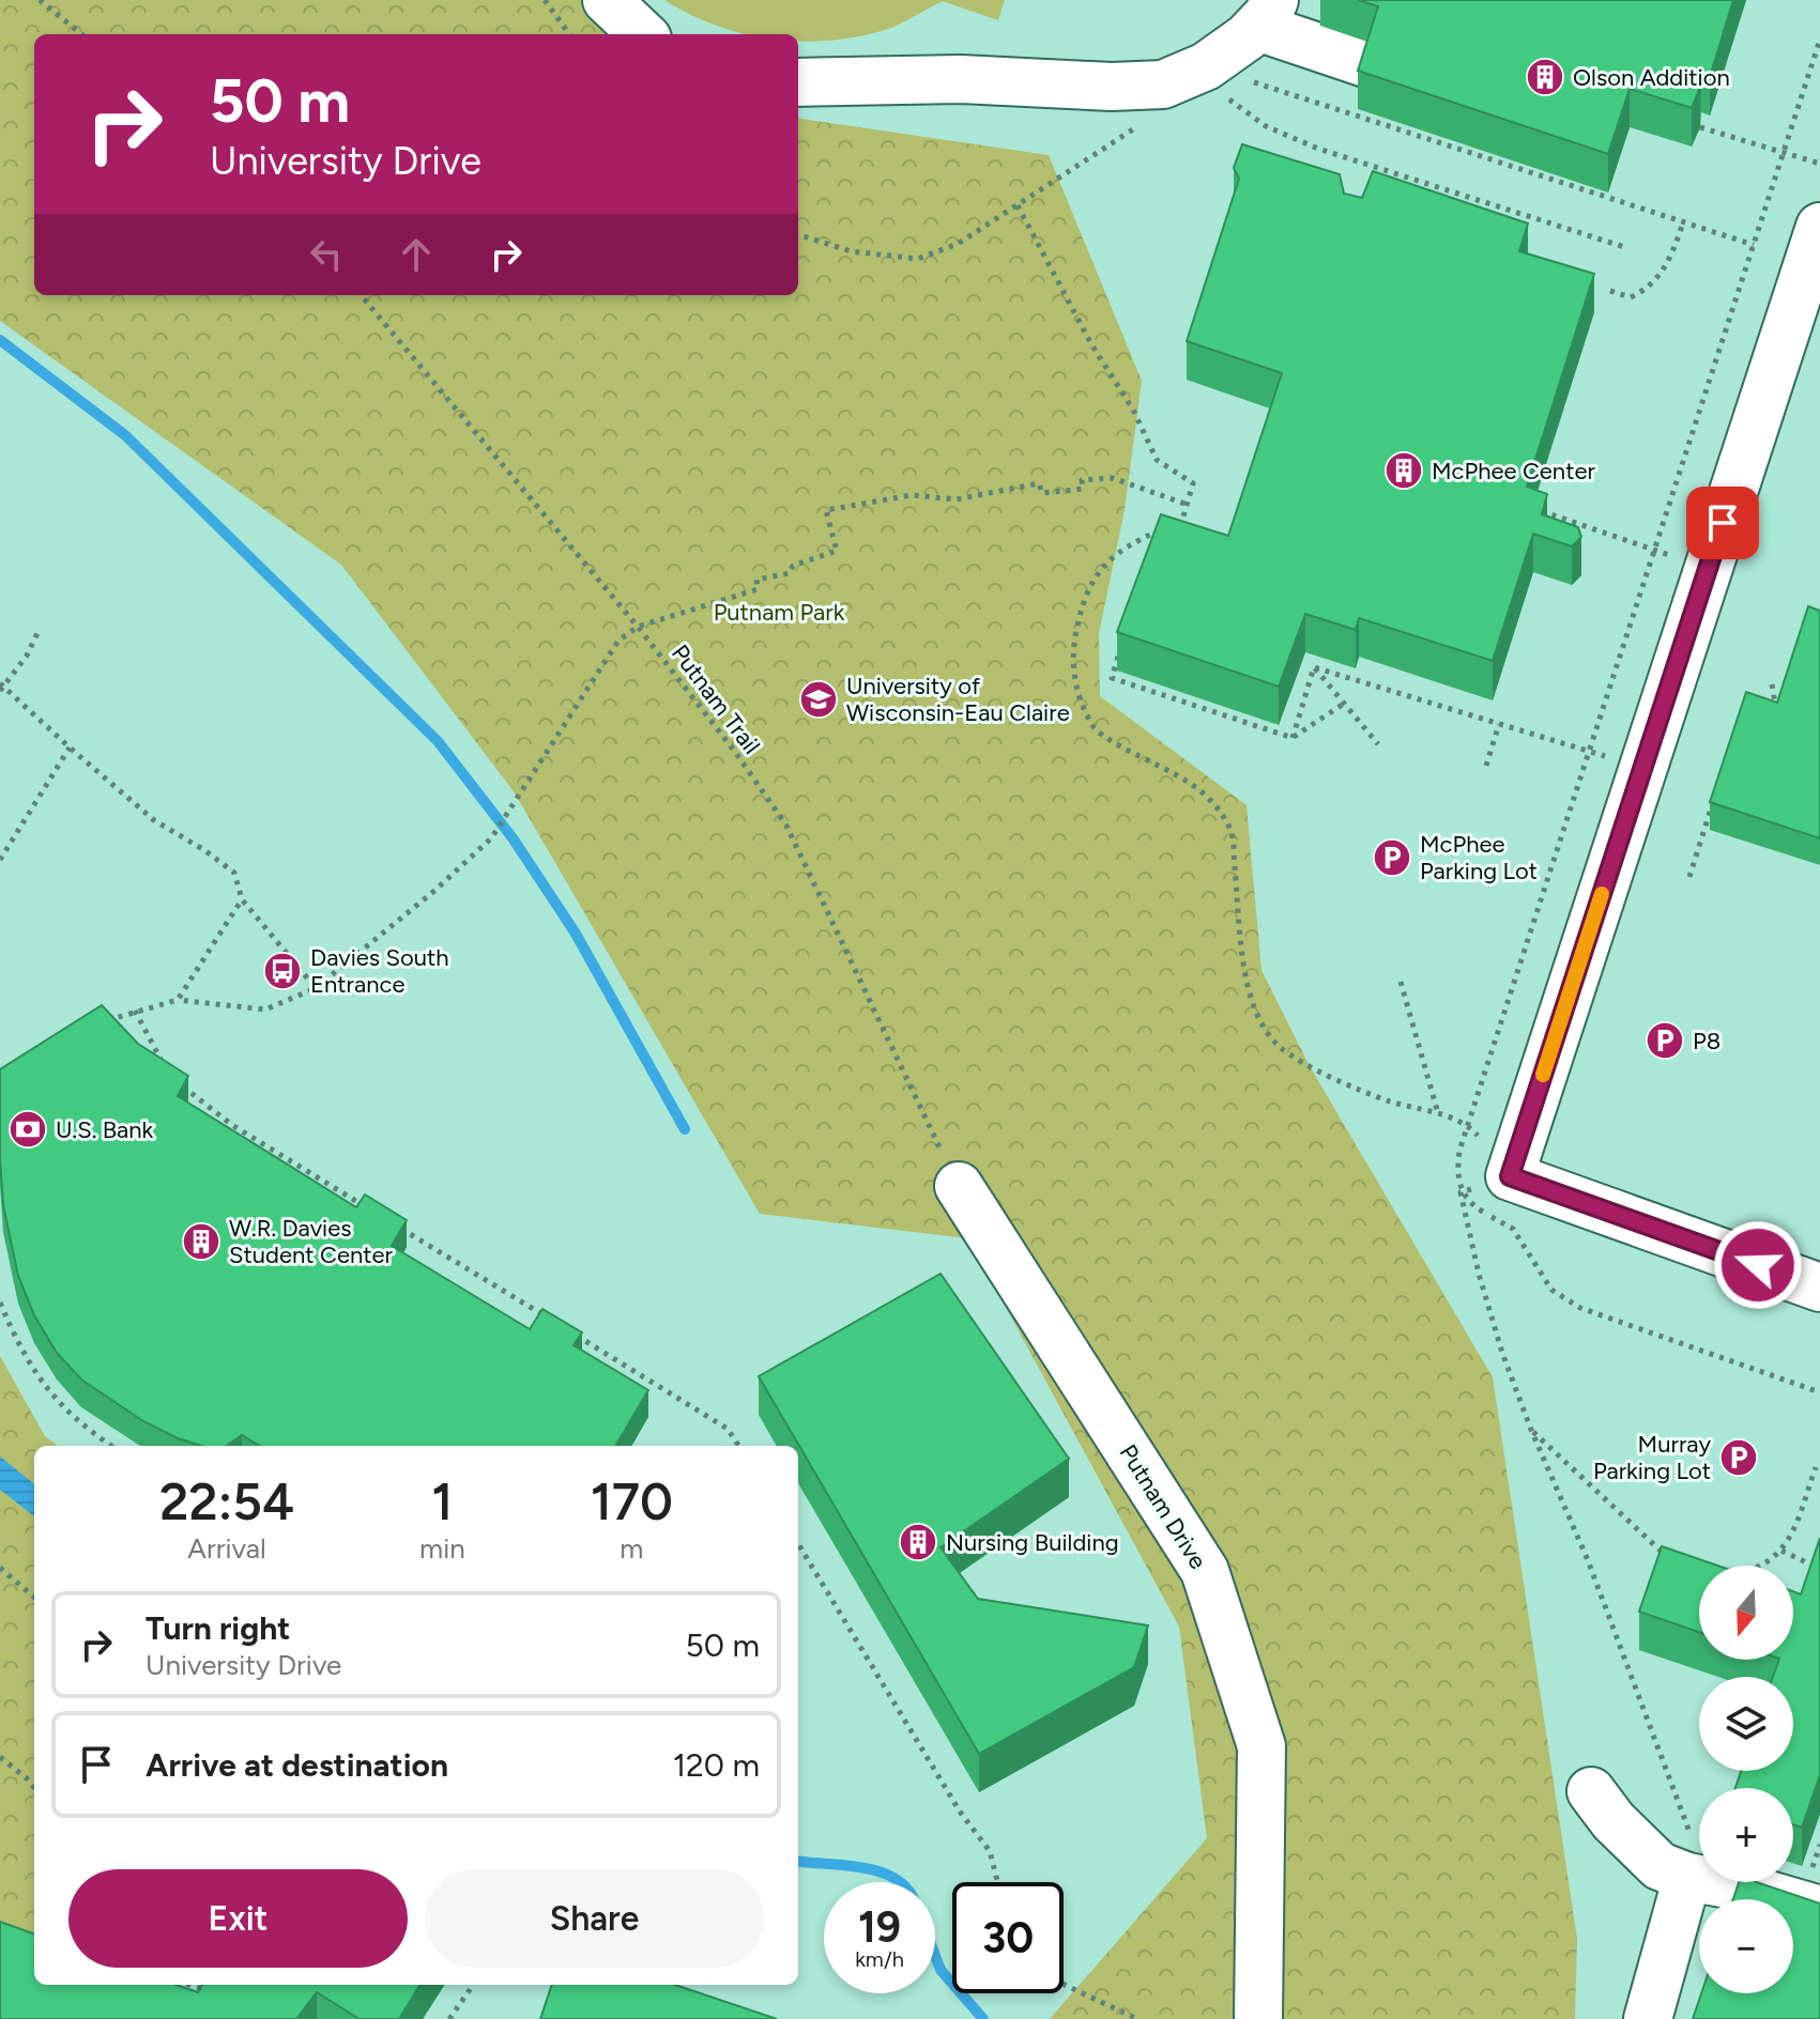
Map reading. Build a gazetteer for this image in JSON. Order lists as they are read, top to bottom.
{
  "streets": {
    "street": ["Putnam Drive"],
    "path": ["Putnam Trail"]
  },
  "crossings": [
    ["Putnam Trail", "Putnam Drive"]
  ],
  "parks": ["Putnam Park"],
  "places": {
    "building": [
      "Olson Addition",
      "McPhee Center",
      "W.R. Davies Student Center",
      "Nursing Building"
    ],
    "school or university": ["University of Wisconsin-Eau Claire"],
    "parking": ["McPhee Parking Lot", "P8", "Murray Parking Lot"],
    "bus stop": ["Davies South Entrance"],
    "bank": ["U.S. Bank"]
  },
  "north": "bottom",
  "page": {
    "turn": ["50 m", "University Drive"],
    "eta": [
      "22:54",
      "Arrival",
      "1",
      "min",
      "170",
      "m"
    ],
    "map_buttons": ["+", "−"],
    "list": [
      {
        "name": "Turn right",
        "note": "University Drive",
        "value": "50 m"
      },
      {
        "name": "Arrive at destination",
        "value": "120 m"
      }
    ],
    "buttons": ["Exit", "Share"],
    "speed": "19 km/h",
    "limit": "30"
  }
}
